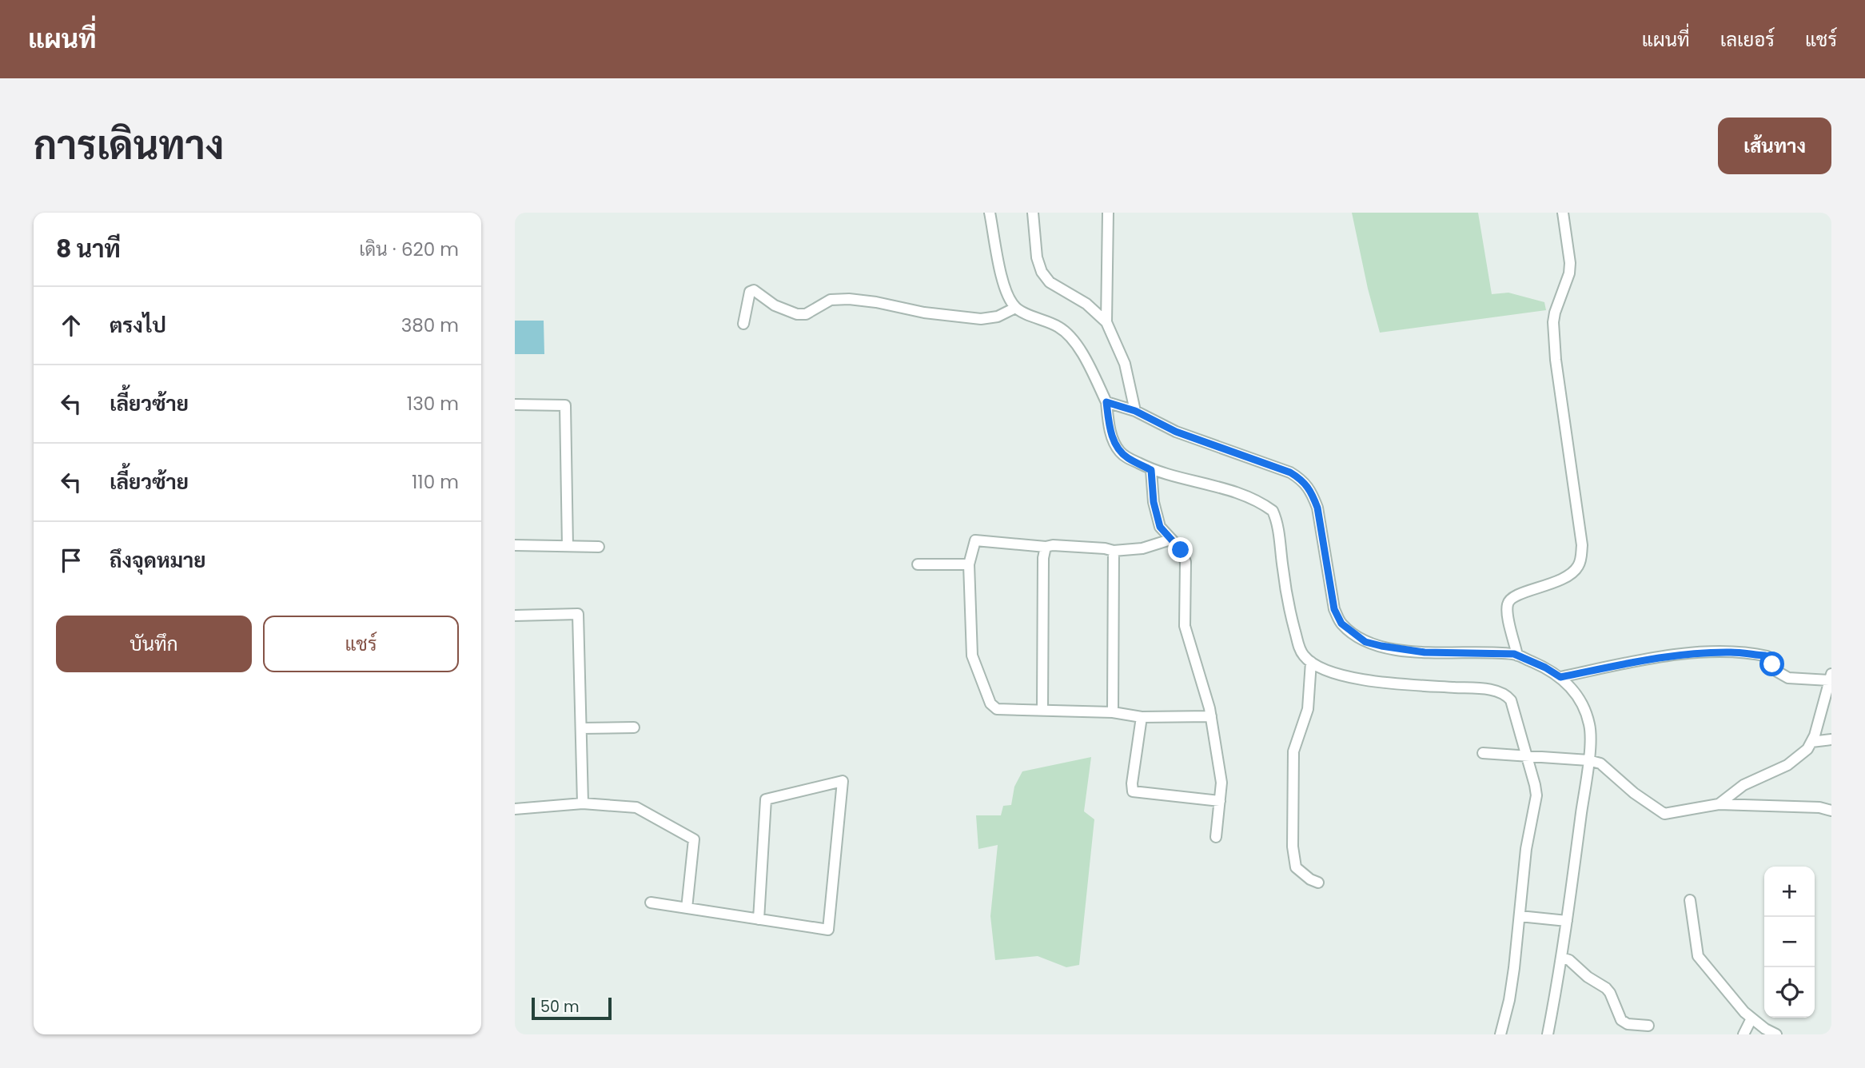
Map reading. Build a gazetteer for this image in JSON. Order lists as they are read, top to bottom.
{
  "scale_bar": "50 m",
  "page": {
    "header": "แผนที่",
    "nav": ["แผนที่", "เลเยอร์", "แชร์"],
    "title": "การเดินทาง",
    "buttons": [
      "เส้นทาง",
      ["บันทึก", "แชร์"]
    ],
    "heading": ["8 นาที", "เดิน · 620 m"],
    "list": [
      ["ตรงไป", "380 m"],
      ["เลี้ยวซ้าย", "130 m"],
      ["เลี้ยวซ้าย", "110 m"],
      "ถึงจุดหมาย"
    ],
    "map_buttons": ["+", "−"],
    "scale": "50 m"
  }
}
